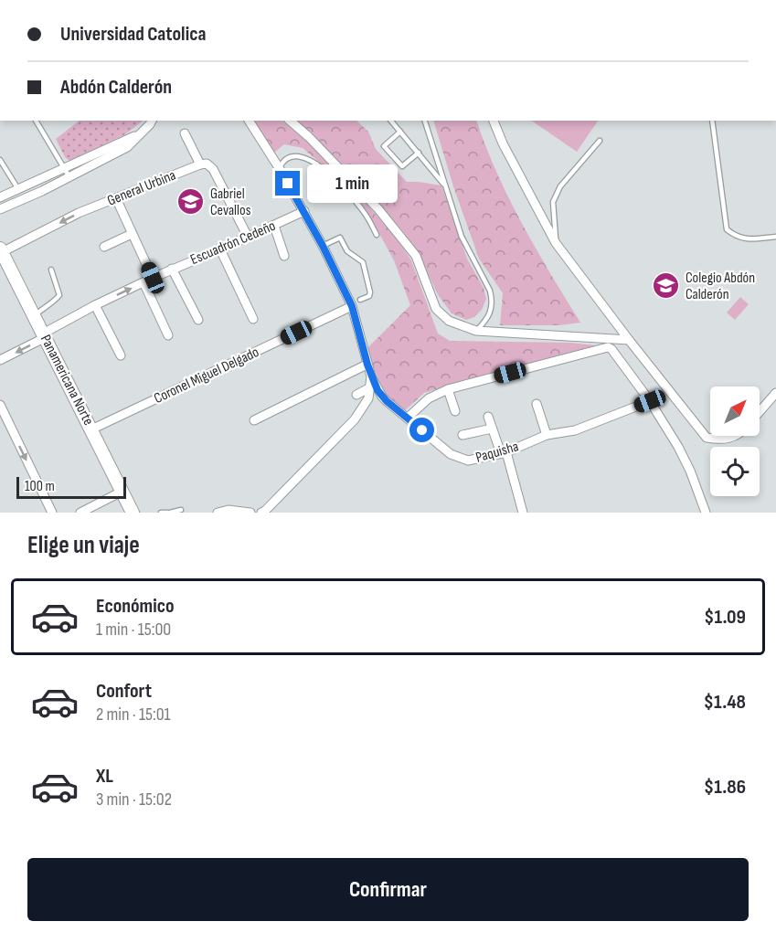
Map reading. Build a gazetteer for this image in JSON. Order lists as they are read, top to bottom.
{
  "streets": {
    "main road": ["Panamericana Norte"],
    "street": [
      "General Urbina",
      "Escuadrón Cedeño",
      "Coronel Miguel Delgado",
      "Paquisha"
    ]
  },
  "crossings": [
    ["General Urbina", "Panamericana Norte"],
    ["Escuadrón Cedeño", "Panamericana Norte"],
    ["Coronel Miguel Delgado", "Panamericana Norte"]
  ],
  "places": {
    "school or university": ["Gabriel Cevallos", "Colegio Abdón Calderón"]
  },
  "scale_bar": "100 m",
  "north": "top right",
  "page": {
    "banner": ["Universidad Catolica", "Abdón Calderón"],
    "bubble": "1 min",
    "scale": "100 m",
    "heading": "Elige un viaje",
    "list": [
      {
        "name": "Económico",
        "note": "1 min · 15:00",
        "value": "$1.09"
      },
      {
        "name": "Confort",
        "note": "2 min · 15:01",
        "value": "$1.48"
      },
      {
        "name": "XL",
        "note": "3 min · 15:02",
        "value": "$1.86"
      }
    ],
    "buttons": "Confirmar"
  }
}
